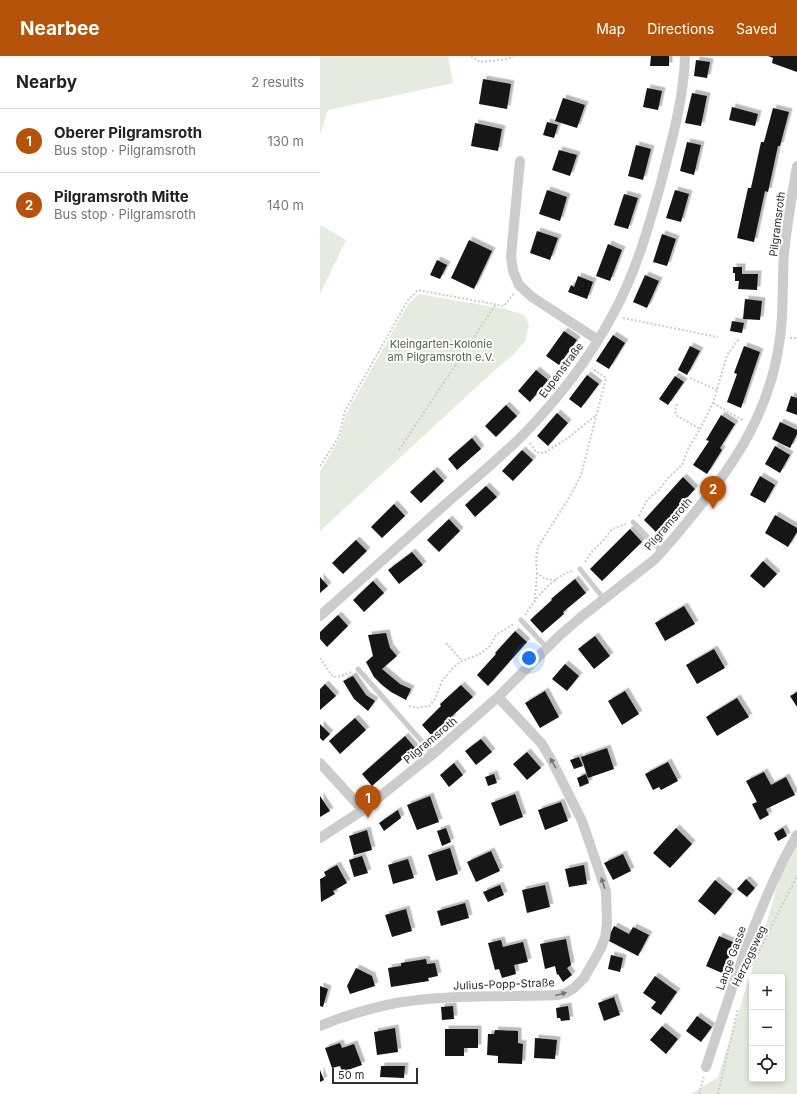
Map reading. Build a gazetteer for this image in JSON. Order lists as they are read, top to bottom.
{
  "streets": {
    "street": [
      "Pilgramsroth",
      "Eupenstraße",
      "Lange Gasse",
      "Julius-Popp-Straße"
    ],
    "path": ["Herzogsweg"]
  },
  "crossings": [
    ["Pilgramsroth", "Julius-Popp-Straße"]
  ],
  "parks": ["Kleingarten-Kolonie am Pilgramsroth e.V."],
  "scale_bar": "50 m",
  "page": {
    "header": "Nearbee",
    "nav": ["Map", "Directions", "Saved"],
    "heading": ["Nearby", "2 results"],
    "list": [
      {
        "mark": "1",
        "name": "Oberer Pilgramsroth",
        "note": "Bus stop · Pilgramsroth",
        "value": "130 m"
      },
      {
        "mark": "2",
        "name": "Pilgramsroth Mitte",
        "note": "Bus stop · Pilgramsroth",
        "value": "140 m"
      }
    ],
    "pins": ["2", "1"],
    "map_buttons": ["+", "−"],
    "scale": "50 m"
  }
}
